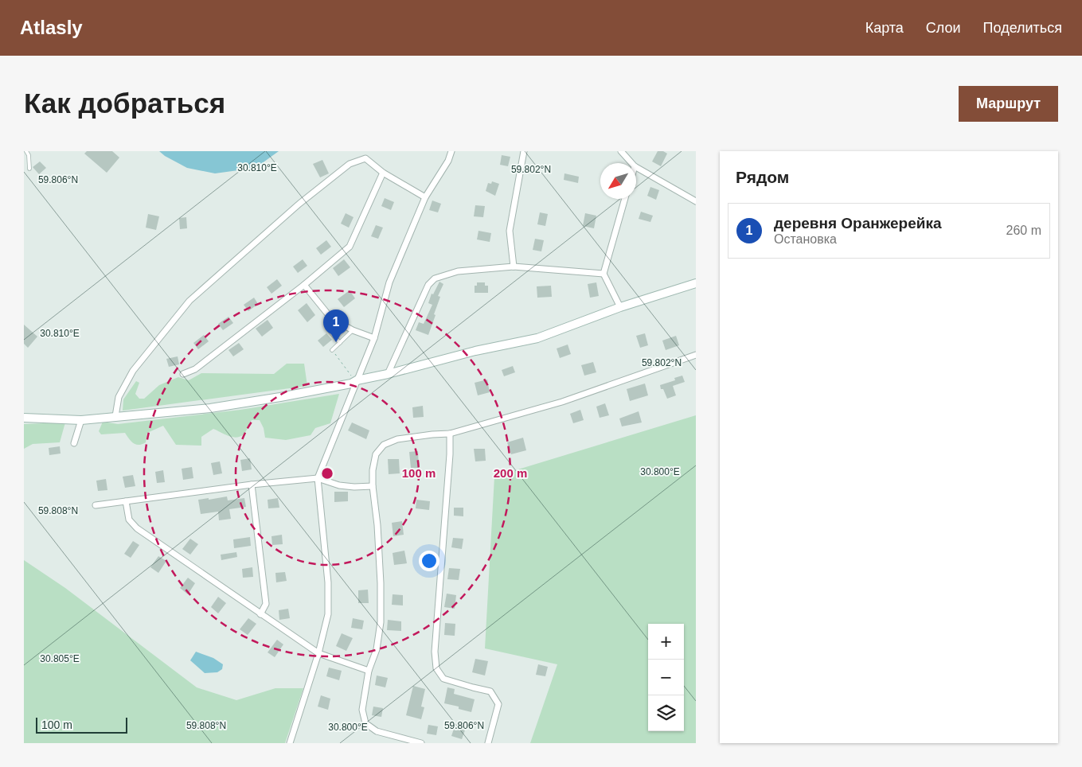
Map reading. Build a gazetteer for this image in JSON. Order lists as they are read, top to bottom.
{
  "scale_bar": "100 m",
  "north": "bottom left",
  "page": {
    "header": "Atlasly",
    "nav": ["Карта", "Слои", "Поделиться"],
    "buttons": "Маршрут",
    "title": "Как добраться",
    "heading": "Рядом",
    "list": [
      {
        "mark": "1",
        "name": "деревня Оранжерейка",
        "note": "Остановка",
        "value": "260 m"
      }
    ],
    "pins": "1",
    "map_buttons": ["+", "−"],
    "scale": "100 m"
  },
  "coordinates": [
    "30.810°E",
    "59.802°N",
    "59.806°N",
    "30.800°E",
    "59.808°N",
    "30.805°E"
  ],
  "rings": ["100 m", "200 m"]
}
